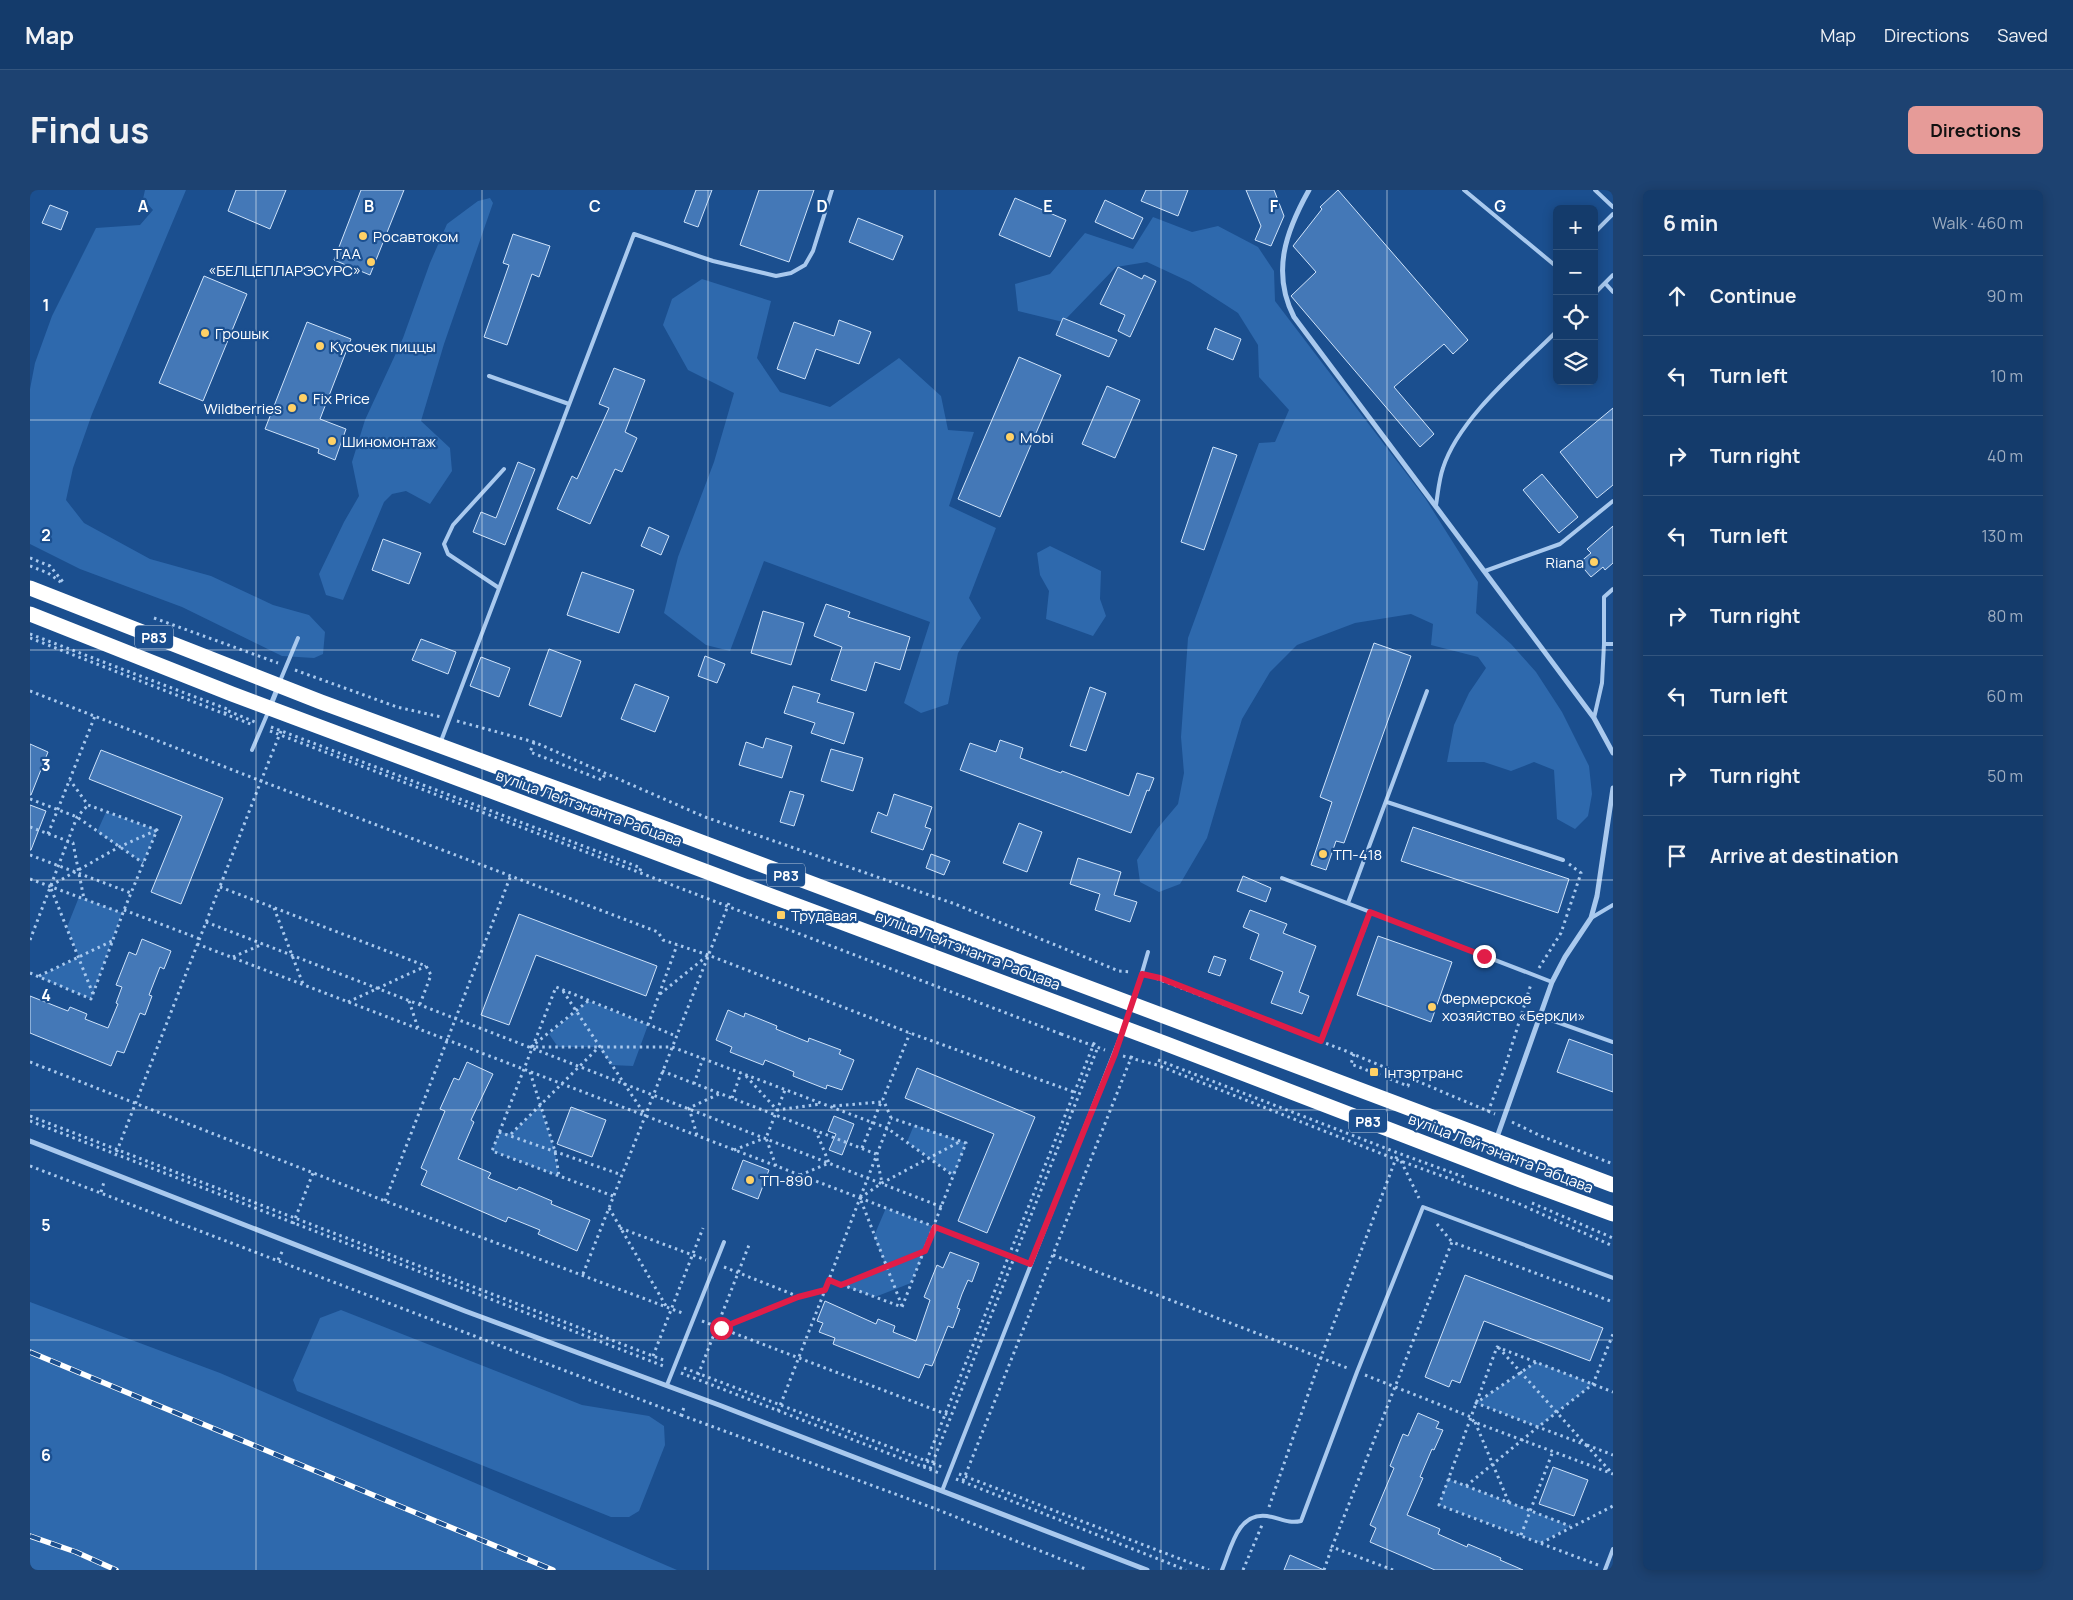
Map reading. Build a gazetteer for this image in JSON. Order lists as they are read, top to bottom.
{
  "streets": {
    "highway": ["Р83", "вуліца Лейтэнанта Рабцава"]
  },
  "places": {
    "other": [
      "Росавтоком",
      "ТАА «БЕЛЦЕПЛАРЭСУРС»",
      "Грошык",
      "Кусочек пиццы",
      "Fix Price",
      "Wildberries",
      "Mobi",
      "Шиномонтаж",
      "Riana",
      "ТП-418",
      "Фермерское хозяйство «Беркли»",
      "ТП-890"
    ],
    "transit": ["Трудавая", "Інтэртранс"]
  },
  "page": {
    "header": "Map",
    "nav": ["Map", "Directions", "Saved"],
    "title": "Find us",
    "buttons": "Directions",
    "heading": ["6 min", "Walk · 460 m"],
    "map_buttons": ["+", "−"],
    "list": [
      ["Continue", "90 m"],
      ["Turn left", "10 m"],
      ["Turn right", "40 m"],
      ["Turn left", "130 m"],
      ["Turn right", "80 m"],
      ["Turn left", "60 m"],
      ["Turn right", "50 m"],
      "Arrive at destination"
    ]
  },
  "grid": {
    "columns": [
      "A",
      "B",
      "C",
      "D",
      "E",
      "F",
      "G"
    ],
    "rows": [
      "1",
      "2",
      "3",
      "4",
      "5",
      "6"
    ]
  }
}
